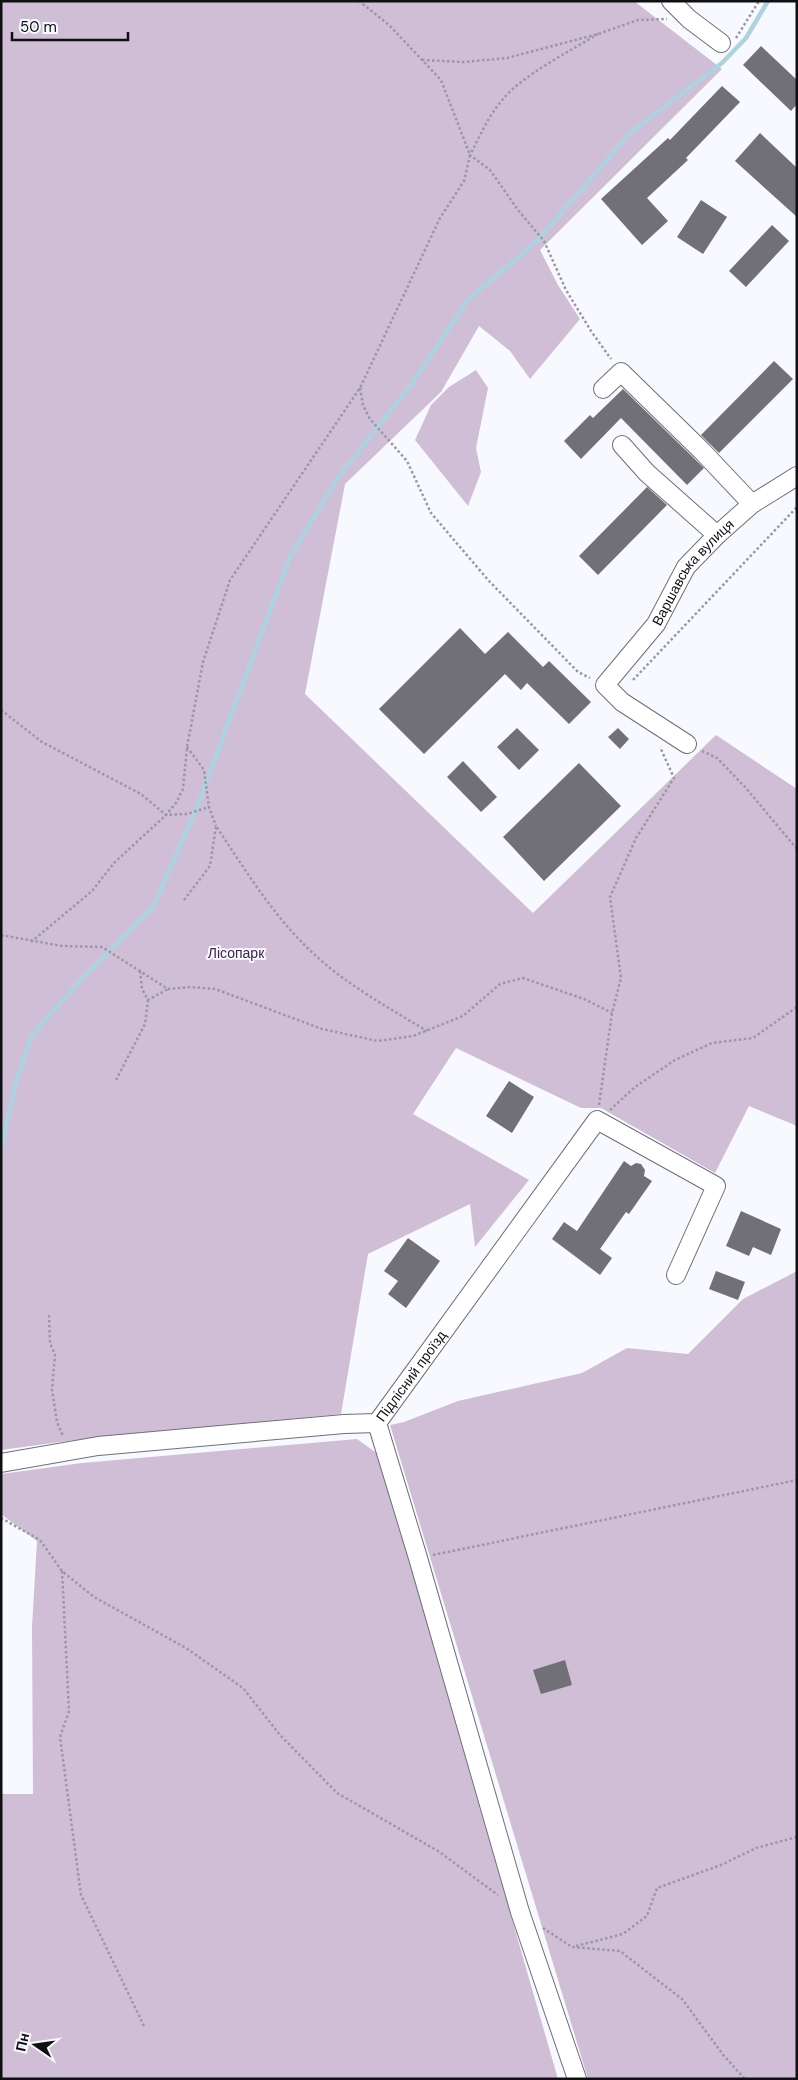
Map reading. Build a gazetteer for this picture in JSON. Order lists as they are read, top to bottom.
{
  "streets": {
    "street": ["Варшавська вулиця", "Підлісний проїзд"]
  },
  "parks": ["Лісопарк"],
  "scale_bar": "50 m",
  "north": "left"
}
